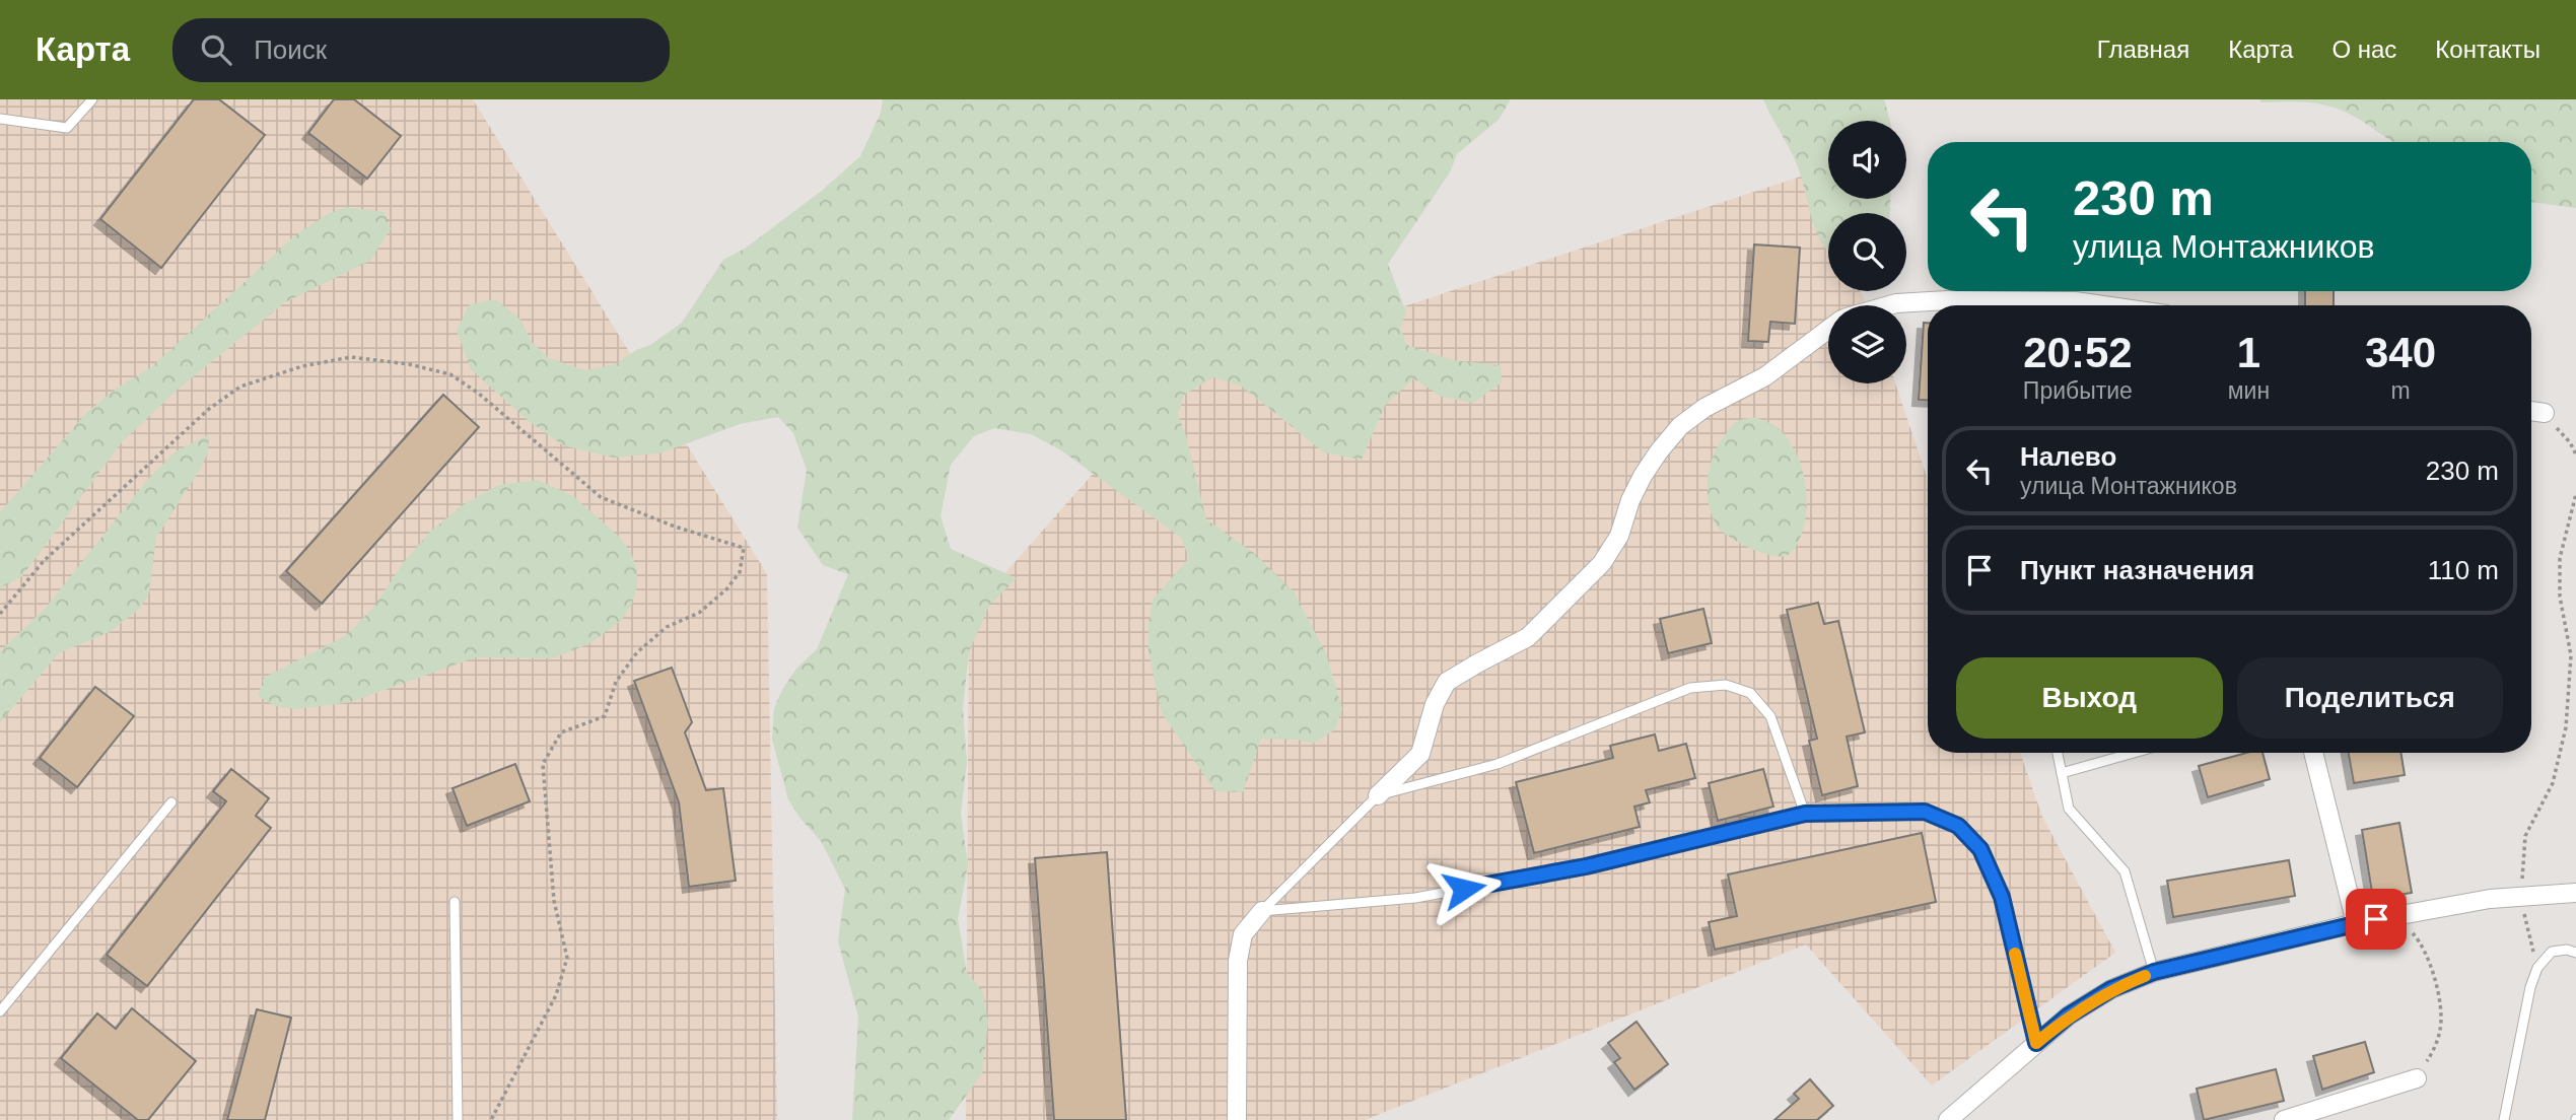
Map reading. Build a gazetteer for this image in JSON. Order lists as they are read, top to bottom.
{
  "page": {
    "header": "Карта",
    "search": "Поиск",
    "nav": [
      "Главная",
      "Карта",
      "О нас",
      "Контакты"
    ],
    "turn": ["230 m", "улица Монтажников"],
    "eta": [
      "20:52",
      "Прибытие",
      "1",
      "мин",
      "340",
      "m"
    ],
    "list": [
      {
        "name": "Налево",
        "note": "улица Монтажников",
        "value": "230 m"
      },
      {
        "name": "Пункт назначения",
        "value": "110 m"
      }
    ],
    "buttons": ["Выход", "Поделиться"]
  }
}
